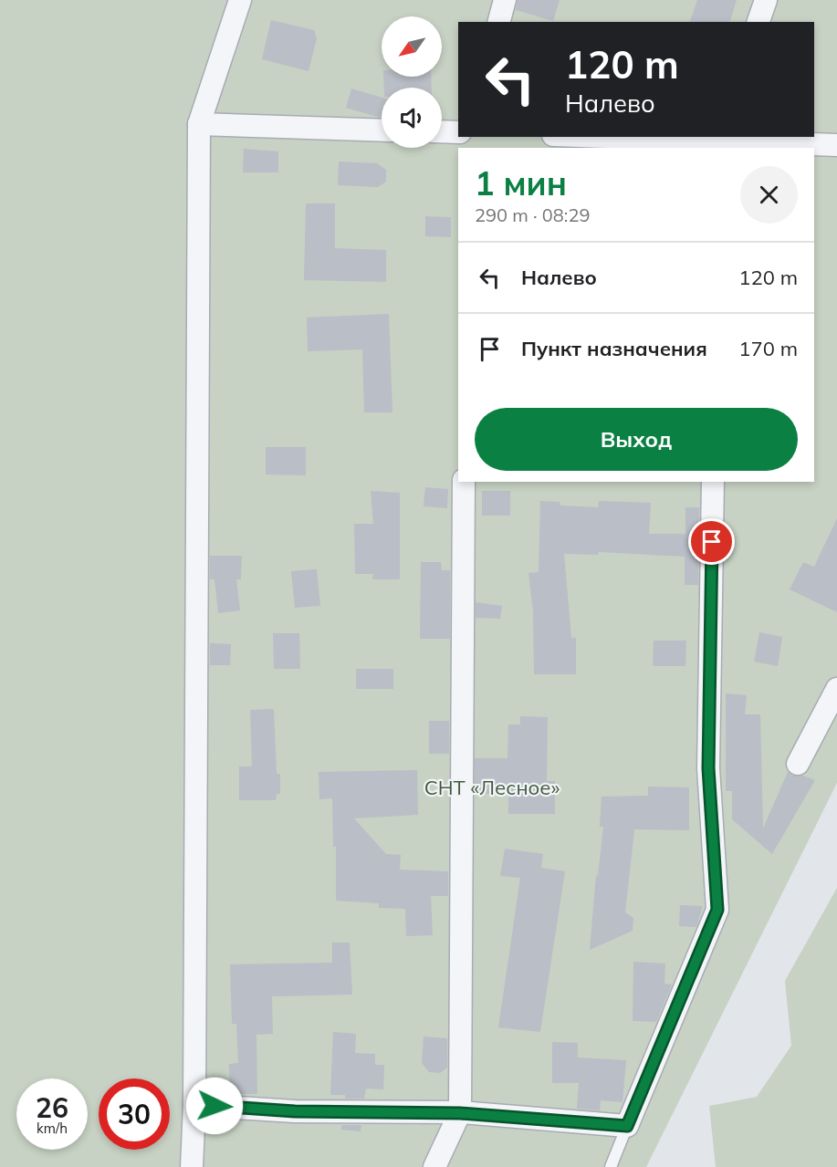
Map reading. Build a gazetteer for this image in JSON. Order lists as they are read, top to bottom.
{
  "parks": ["СНТ «Лесное»"],
  "north": "bottom left",
  "page": {
    "turn": ["120 m", "Налево"],
    "heading": ["1 мин", "290 m · 08:29"],
    "list": [
      {
        "name": "Налево",
        "value": "120 m"
      },
      {
        "name": "Пункт назначения",
        "value": "170 m"
      }
    ],
    "buttons": "Выход",
    "speed": "26 km/h",
    "limit": "30"
  }
}
